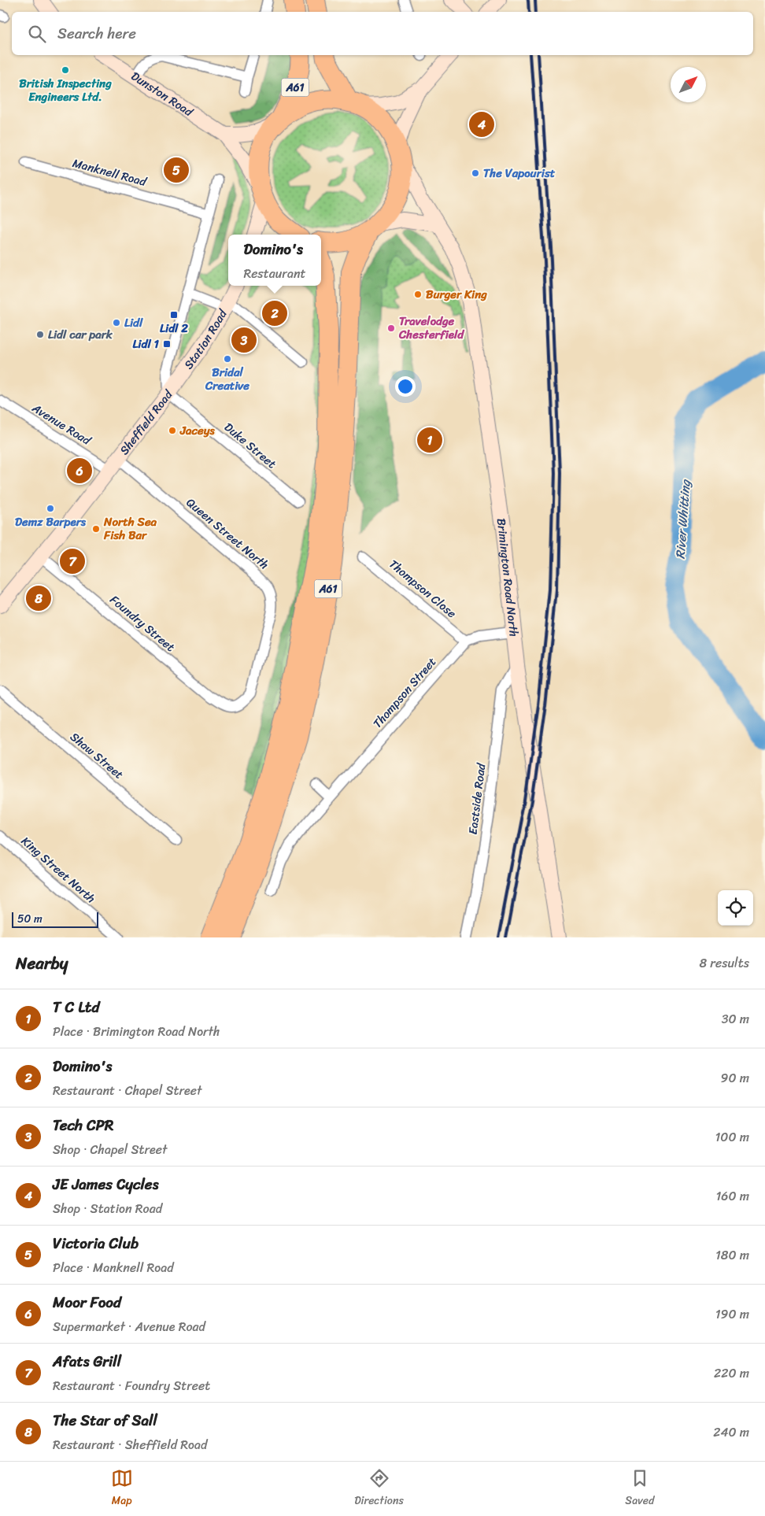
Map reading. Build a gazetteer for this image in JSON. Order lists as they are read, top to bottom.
{
  "streets": {
    "highway": ["A61"],
    "main road": [
      "Dunston Road",
      "Station Road",
      "Sheffield Road",
      "Brimington Road North"
    ],
    "street": [
      "Manknell Road",
      "Avenue Road",
      "Duke Street",
      "Queen Street North",
      "Thompson Close",
      "Foundry Street",
      "Thompson Street",
      "Shaw Street",
      "Eastside Road",
      "King Street North"
    ]
  },
  "crossings": [
    ["Manknell Road", "Sheffield Road"],
    ["Station Road", "Sheffield Road"],
    ["Station Road", "Duke Street"],
    ["Sheffield Road", "Avenue Road"],
    ["Sheffield Road", "Duke Street"],
    ["Sheffield Road", "Queen Street North"],
    ["Sheffield Road", "Foundry Street"],
    ["Queen Street North", "Foundry Street"],
    ["Brimington Road North", "Eastside Road"],
    ["Thompson Close", "Thompson Street"]
  ],
  "water": ["River Whitting"],
  "places": {
    "other": [
      "British Inspecting Engineers Ltd.",
      "The Vapourist",
      "Burger King",
      "Lidl",
      "Travelodge Chesterfield",
      "Lidl car park",
      "Bridal Creative",
      "Jaceys",
      "Demz Barpers",
      "North Sea Fish Bar"
    ],
    "transit": ["Lidl 2", "Lidl 1"]
  },
  "scale_bar": "50 m",
  "north": "top right",
  "page": {
    "search": "Search here",
    "pins": [
      "4",
      "5",
      "2",
      "3",
      "1",
      "6",
      "7",
      "8"
    ],
    "popup": ["Domino's", "Restaurant"],
    "scale": "50 m",
    "heading": ["Nearby", "8 results"],
    "list": [
      {
        "mark": "1",
        "name": "T C Ltd",
        "note": "Place · Brimington Road North",
        "value": "30 m"
      },
      {
        "mark": "2",
        "name": "Domino's",
        "note": "Restaurant · Chapel Street",
        "value": "90 m"
      },
      {
        "mark": "3",
        "name": "Tech CPR",
        "note": "Shop · Chapel Street",
        "value": "100 m"
      },
      {
        "mark": "4",
        "name": "JE James Cycles",
        "note": "Shop · Station Road",
        "value": "160 m"
      },
      {
        "mark": "5",
        "name": "Victoria Club",
        "note": "Place · Manknell Road",
        "value": "180 m"
      },
      {
        "mark": "6",
        "name": "Moor Food",
        "note": "Supermarket · Avenue Road",
        "value": "190 m"
      },
      {
        "mark": "7",
        "name": "Afats Grill",
        "note": "Restaurant · Foundry Street",
        "value": "220 m"
      },
      {
        "mark": "8",
        "name": "The Star of Sall",
        "note": "Restaurant · Sheffield Road",
        "value": "240 m"
      }
    ],
    "nav": ["Map", "Directions", "Saved"]
  }
}
